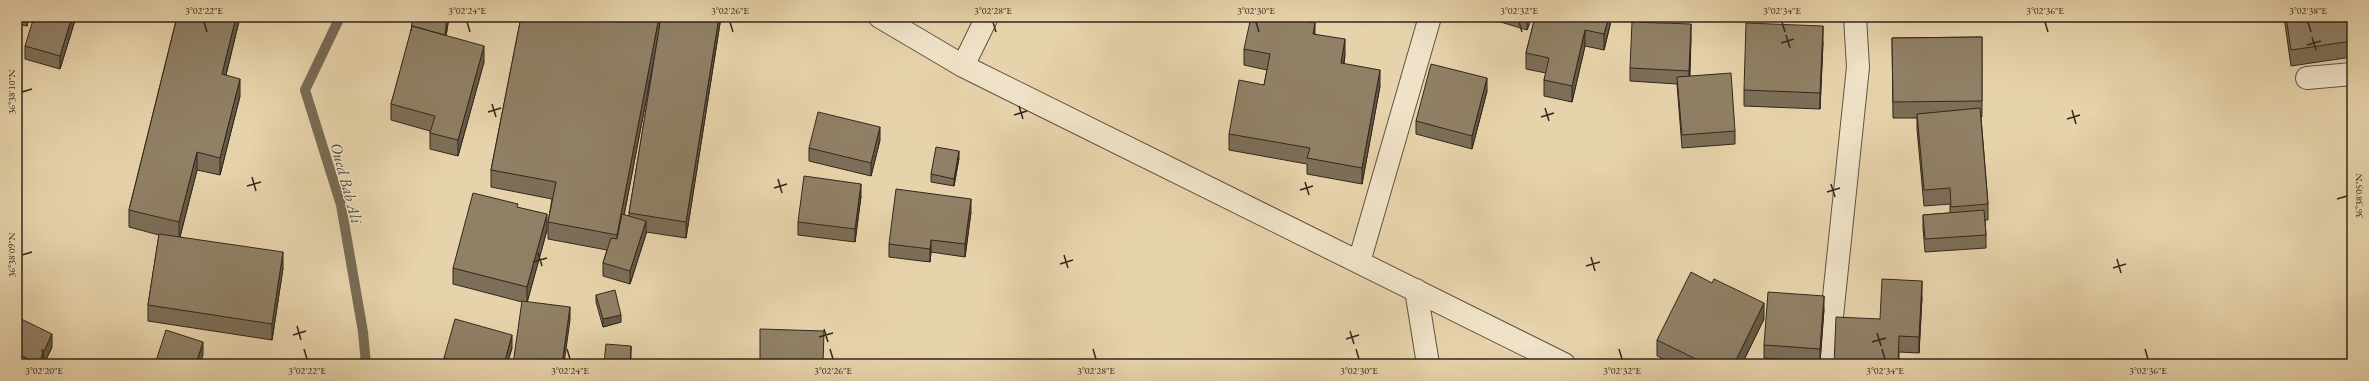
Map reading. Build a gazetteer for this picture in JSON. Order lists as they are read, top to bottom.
{
  "water": ["Oued Bab Ali"],
  "coordinates": [
    "3°02'22\"E",
    "3°02'24\"E",
    "3°02'26\"E",
    "3°02'28\"E",
    "3°02'30\"E",
    "3°02'32\"E",
    "3°02'34\"E",
    "3°02'36\"E",
    "3°02'38\"E",
    "36°38'10\"N",
    "36°38'05\"N",
    "36°38'09\"N",
    "3°02'20\"E"
  ]
}
